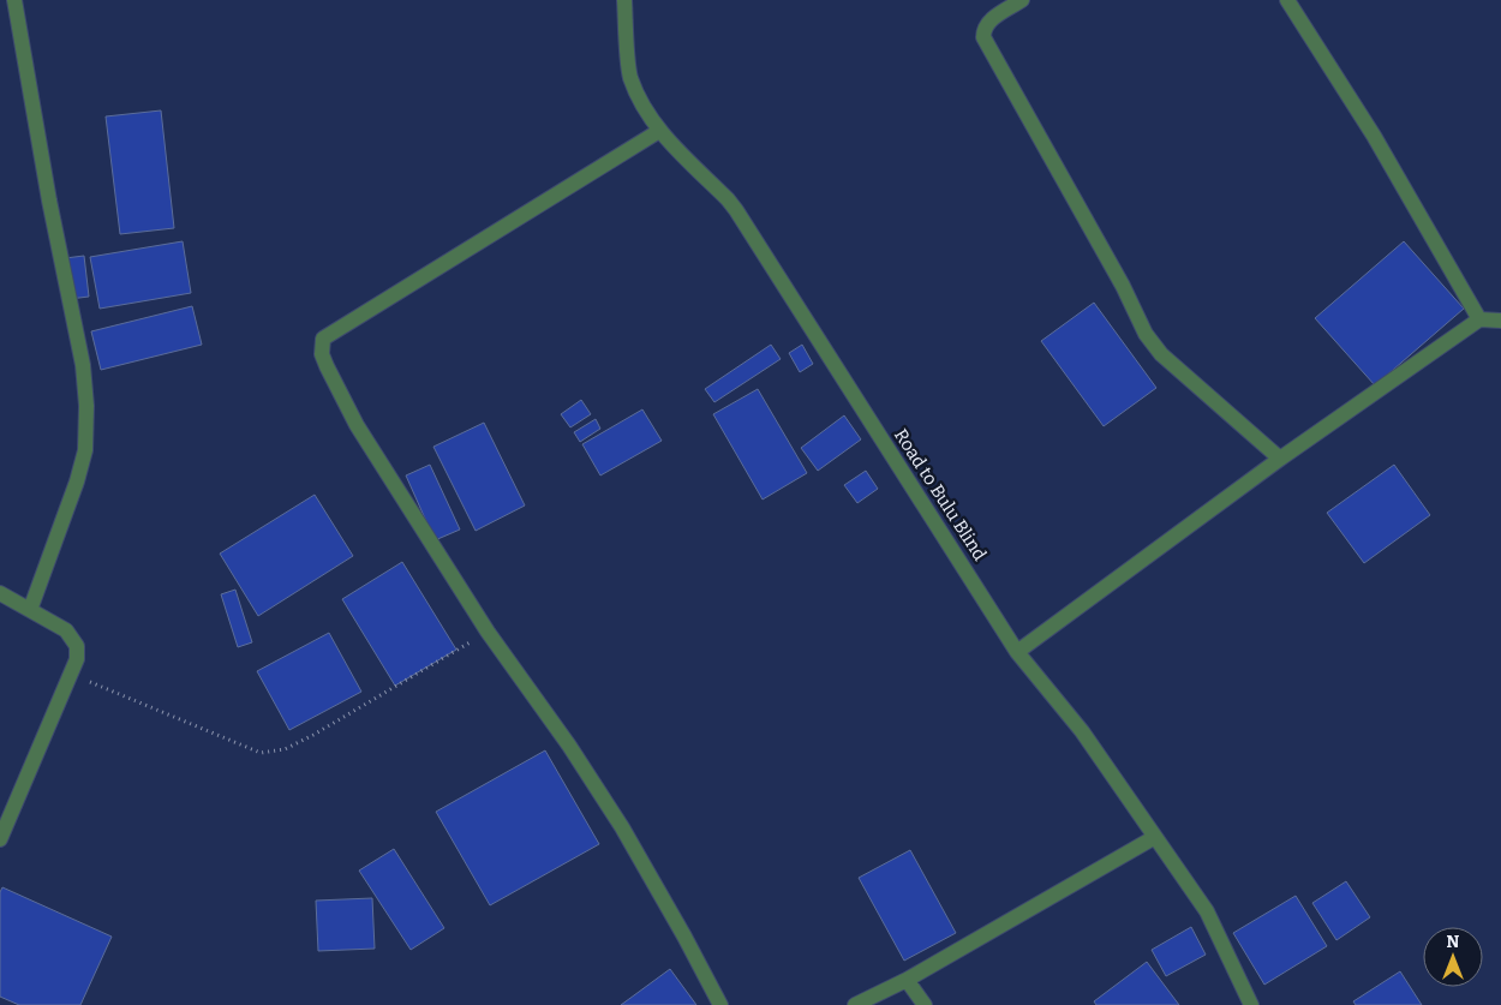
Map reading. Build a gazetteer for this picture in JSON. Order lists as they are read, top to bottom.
{
  "streets": {
    "street": ["Road to Bulu Blind"]
  },
  "north": "top"
}
